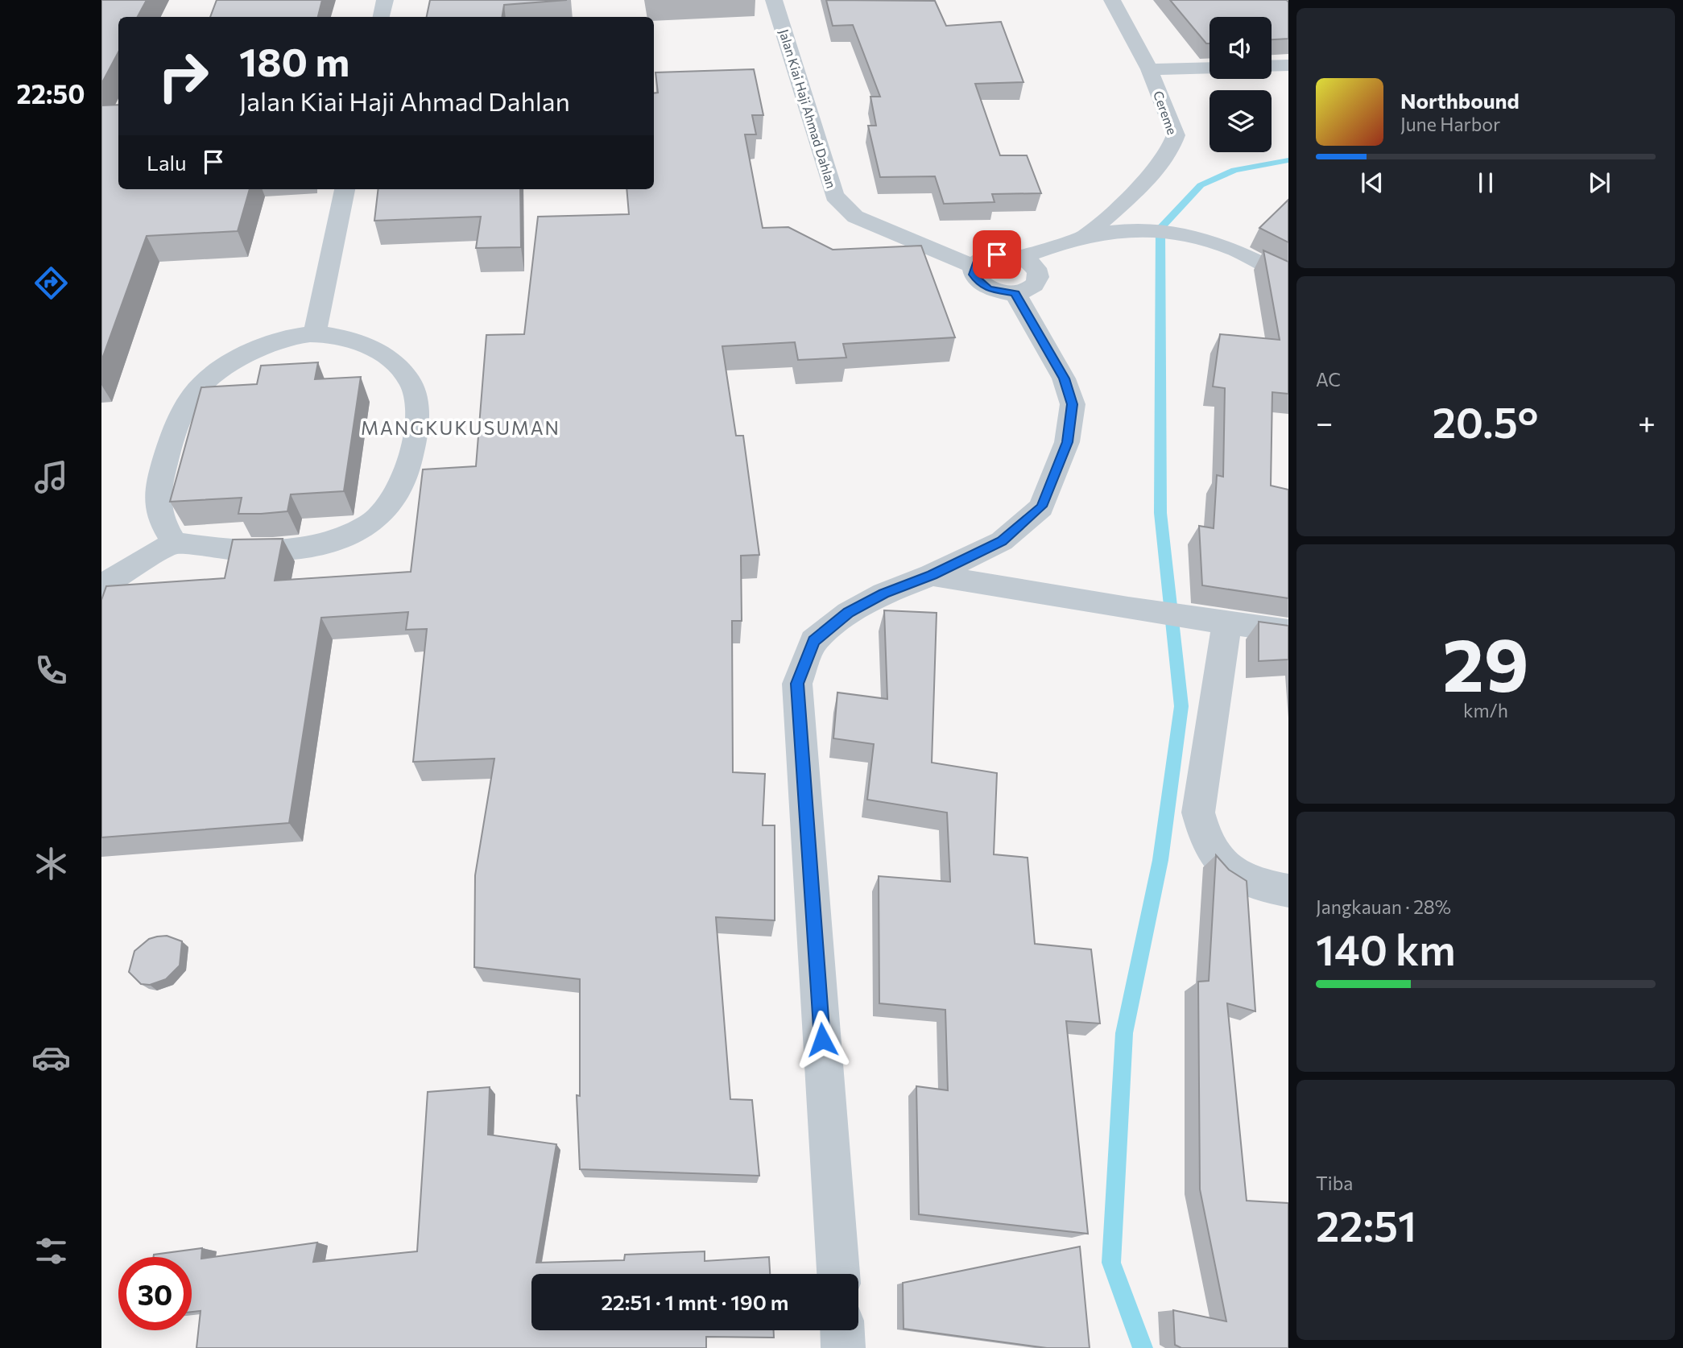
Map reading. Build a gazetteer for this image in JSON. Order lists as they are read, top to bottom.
{
  "streets": {
    "street": ["Jalan Kiai Haji Ahmad Dahlan", "Cereme"]
  },
  "districts": ["MANGKUKUSUMAN"],
  "page": {
    "tabs": "22:50",
    "turn": ["180 m", "Jalan Kiai Haji Ahmad Dahlan"],
    "song": ["Northbound", "June Harbor"],
    "then": "Lalu",
    "tile": [
      "AC",
      ["29", "km/h"],
      ["Jangkauan · 28%", "140 km"],
      ["Tiba", "22:51"]
    ],
    "heat": ["−", "20.5°", "+"],
    "limit": "30",
    "trip": "22:51 · 1 mnt · 190 m"
  }
}
